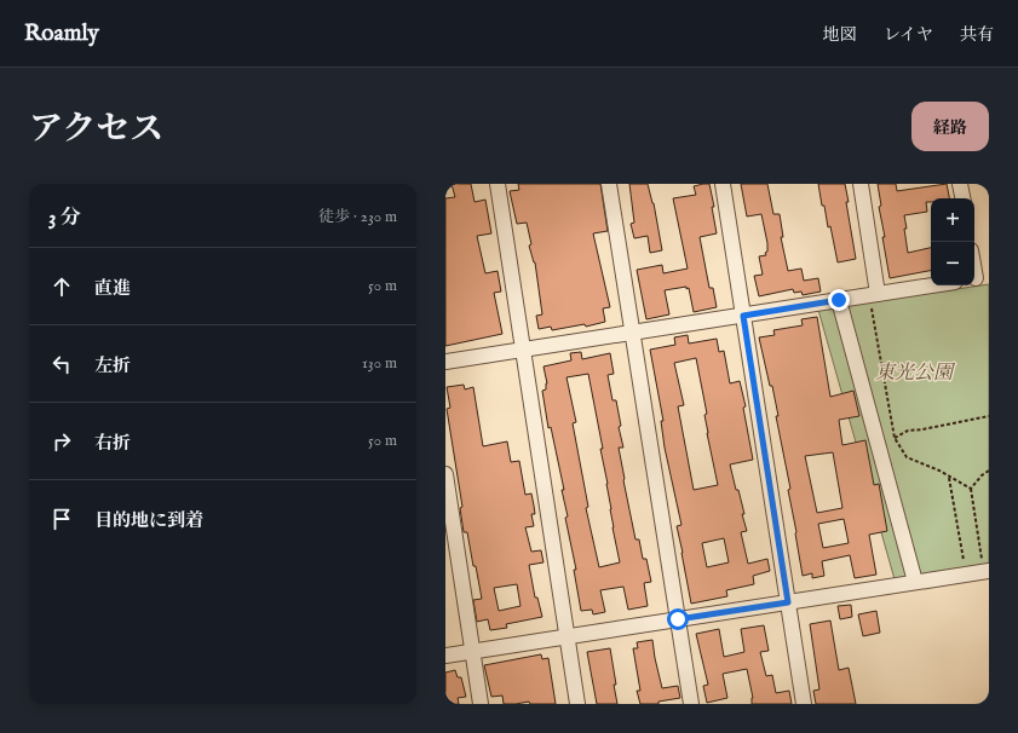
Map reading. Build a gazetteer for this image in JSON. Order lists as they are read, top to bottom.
{
  "parks": ["東光公園"],
  "page": {
    "header": "Roamly",
    "nav": ["地図", "レイヤ", "共有"],
    "title": "アクセス",
    "buttons": "経路",
    "heading": ["3 分", "徒歩 · 230 m"],
    "map_buttons": ["+", "−"],
    "list": [
      ["直進", "50 m"],
      ["左折", "130 m"],
      ["右折", "50 m"],
      "目的地に到着"
    ]
  }
}
